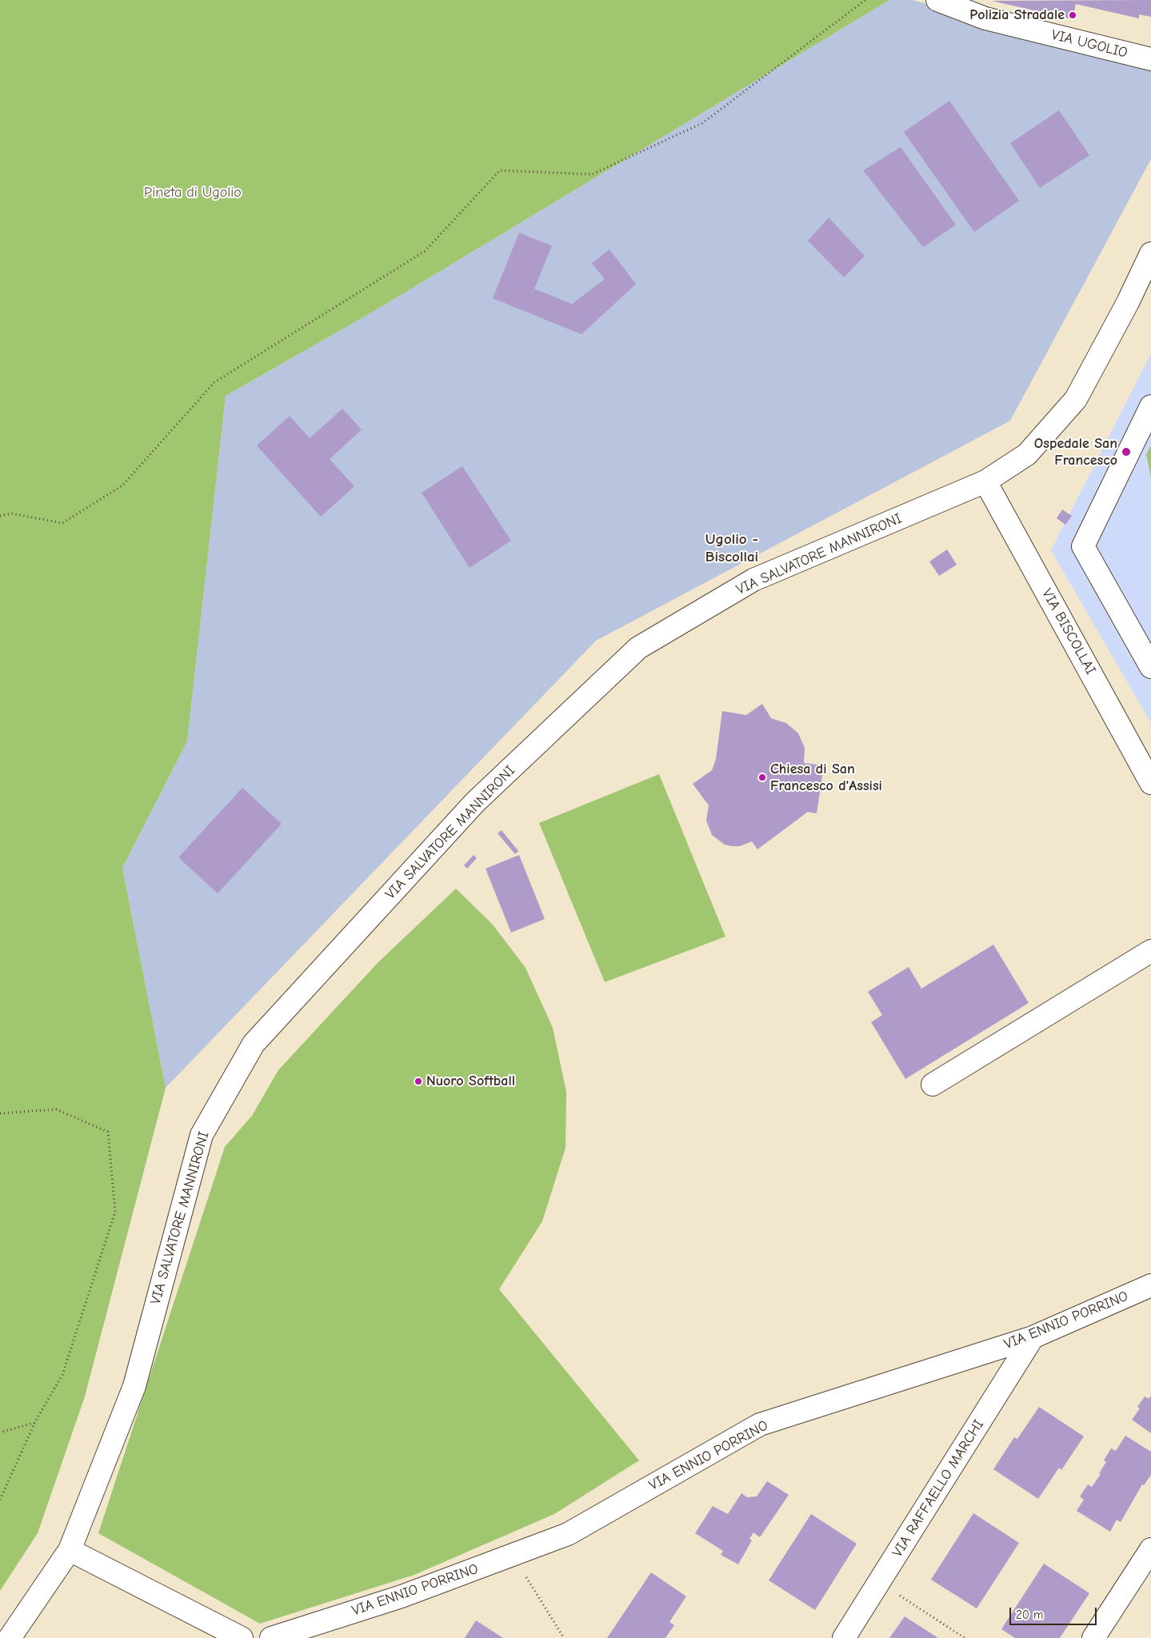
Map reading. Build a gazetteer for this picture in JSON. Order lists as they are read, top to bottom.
{
  "streets": {
    "street": [
      "VIA UGOLIO",
      "VIA SALVATORE MANNIRONI",
      "VIA BISCOLLAI",
      "VIA ENNIO PORRINO",
      "VIA RAFFAELLO MARCHI"
    ]
  },
  "crossings": [
    ["VIA SALVATORE MANNIRONI", "VIA BISCOLLAI"],
    ["VIA ENNIO PORRINO", "VIA RAFFAELLO MARCHI"]
  ],
  "districts": ["Ugolio - Biscollai"],
  "parks": ["Pineta di Ugolio"],
  "places": [
    "Polizia Stradale",
    "Ospedale San Francesco",
    "Chiesa di San Francesco d'Assisi",
    "Nuoro Softball"
  ],
  "scale_bar": "20 m"
}
